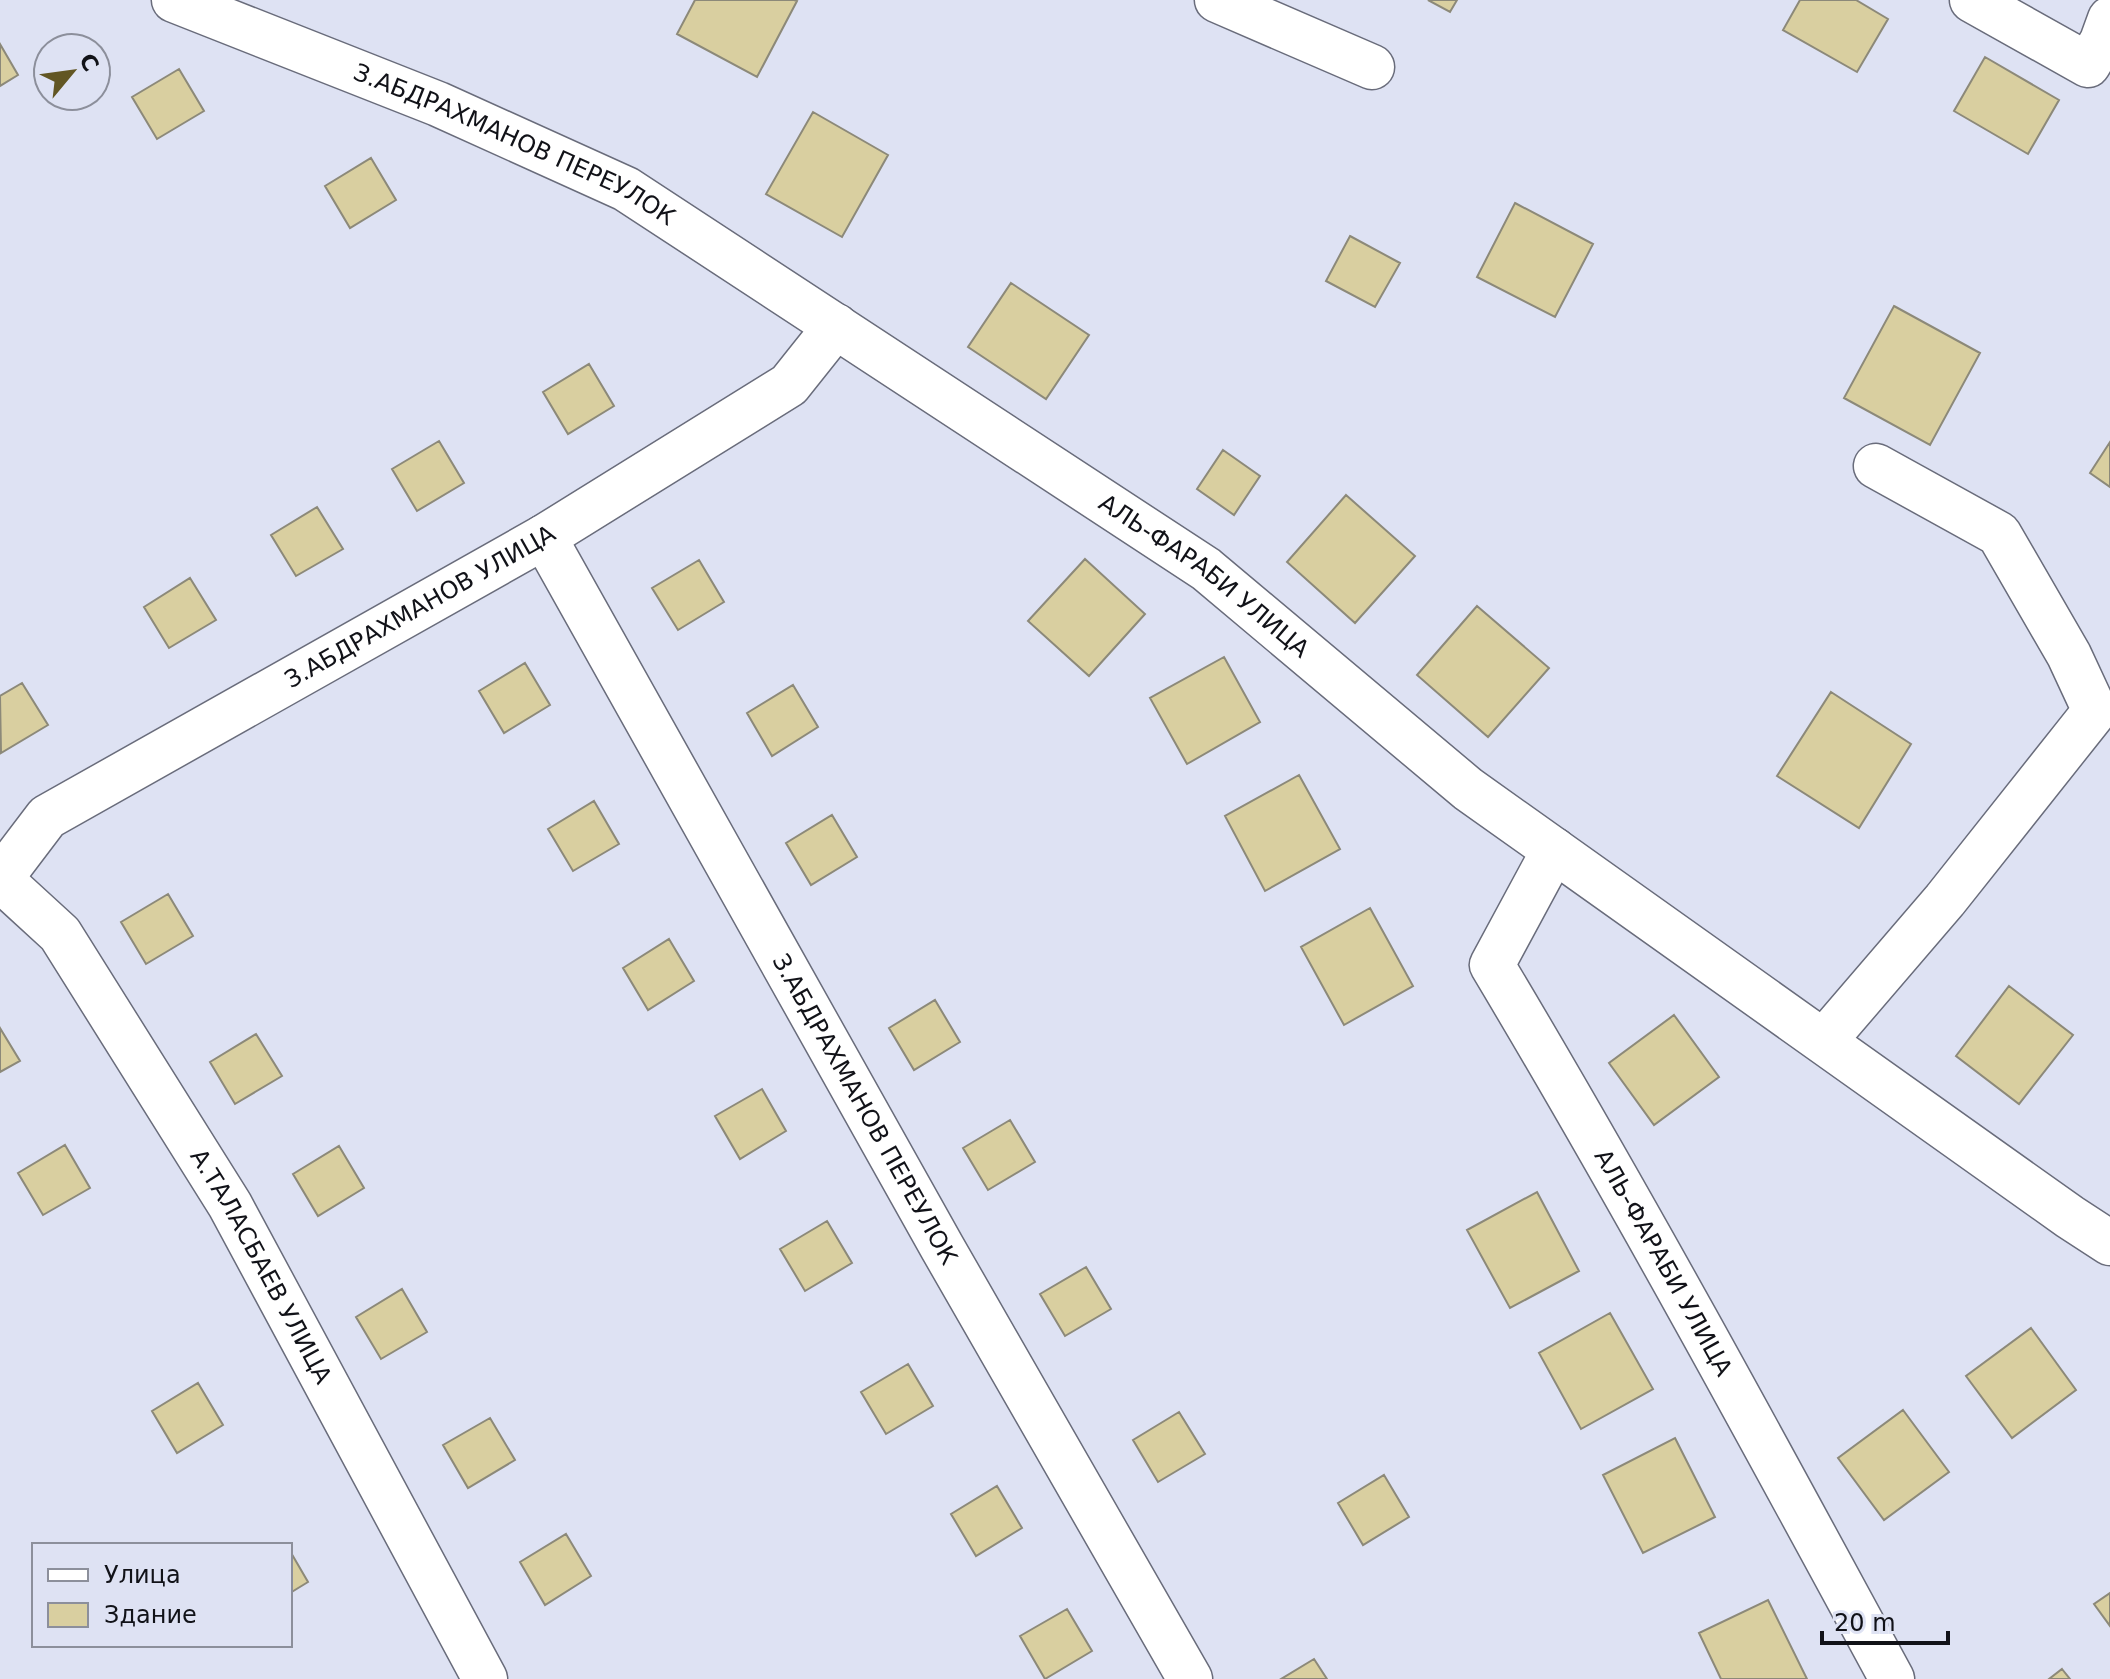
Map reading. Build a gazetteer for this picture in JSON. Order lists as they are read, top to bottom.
{
  "streets": {
    "street": [
      "З.АБДРАХМАНОВ ПЕРЕУЛОК",
      "АЛЬ-ФАРАБИ УЛИЦА",
      "З.АБДРАХМАНОВ УЛИЦА",
      "А.ТАЛАСБАЕВ УЛИЦА"
    ]
  },
  "crossings": [
    ["З.АБДРАХМАНОВ ПЕРЕУЛОК", "АЛЬ-ФАРАБИ УЛИЦА"],
    ["З.АБДРАХМАНОВ ПЕРЕУЛОК", "З.АБДРАХМАНОВ УЛИЦА"],
    ["АЛЬ-ФАРАБИ УЛИЦА", "З.АБДРАХМАНОВ УЛИЦА"],
    ["З.АБДРАХМАНОВ УЛИЦА", "А.ТАЛАСБАЕВ УЛИЦА"]
  ],
  "legend": ["Улица", "Здание"],
  "scale_bar": "20 m",
  "north": "top right"
}
